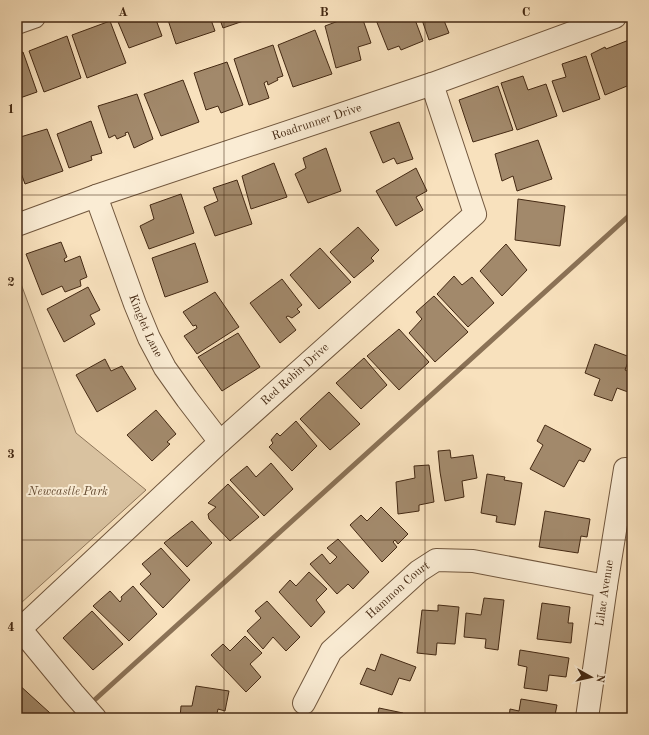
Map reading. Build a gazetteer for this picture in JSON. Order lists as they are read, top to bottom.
{
  "streets": {
    "street": [
      "Roadrunner Drive",
      "Kinglet Lane",
      "Red Robin Drive",
      "Hammon Court",
      "Lilac Avenue"
    ]
  },
  "crossings": [
    ["Roadrunner Drive", "Kinglet Lane"],
    ["Roadrunner Drive", "Red Robin Drive"],
    ["Kinglet Lane", "Red Robin Drive"],
    ["Hammon Court", "Lilac Avenue"]
  ],
  "parks": ["Newcastle Park"],
  "north": "right",
  "grid": {
    "columns": ["A", "B", "C"],
    "rows": [
      "1",
      "2",
      "3",
      "4"
    ]
  }
}
